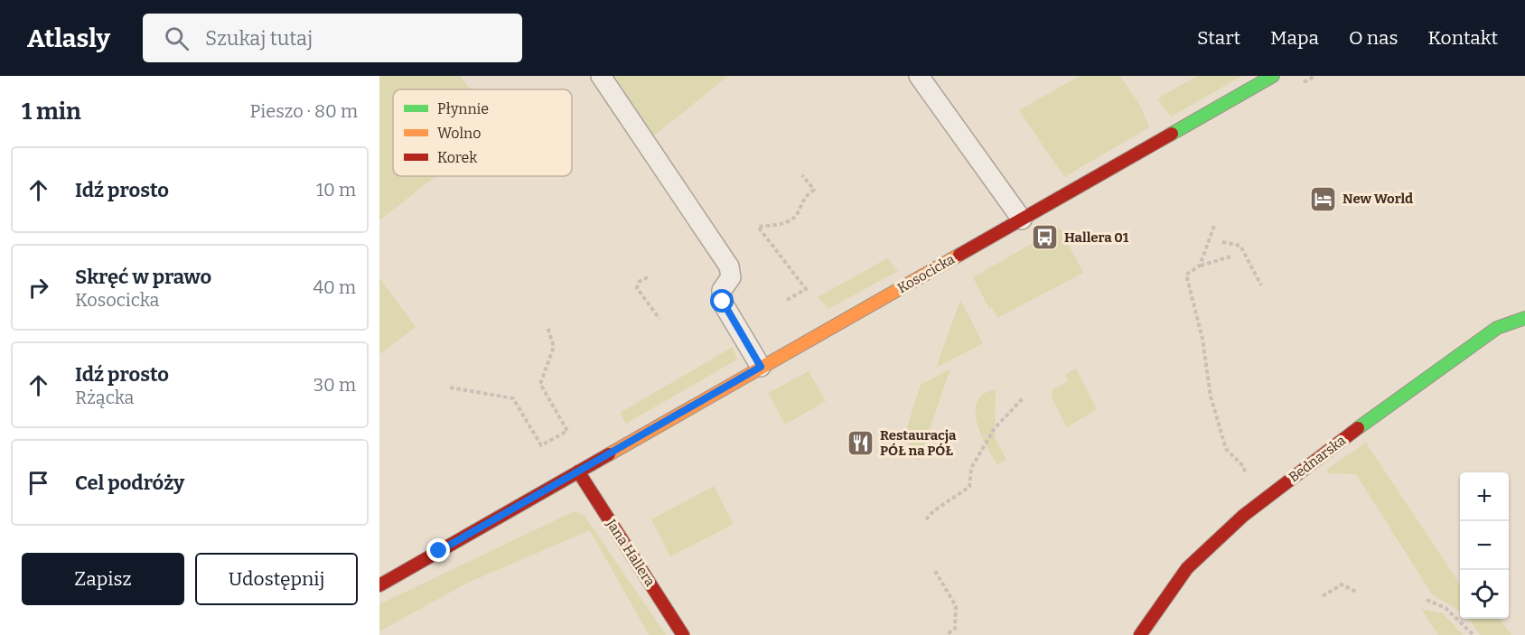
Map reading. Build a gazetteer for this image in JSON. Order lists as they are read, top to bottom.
{
  "streets": {
    "street": ["Kosocicka", "Bednarska", "Jana Hallera"]
  },
  "crossings": [
    ["Kosocicka", "Jana Hallera"]
  ],
  "places": {
    "hotel": ["New World"],
    "bus stop": ["Hallera 01"],
    "restaurant": ["Restauracja PÓŁ na PÓŁ"]
  },
  "legend": ["Płynnie", "Wolno", "Korek"],
  "page": {
    "header": "Atlasly",
    "search": "Szukaj tutaj",
    "nav": [
      "Start",
      "Mapa",
      "O nas",
      "Kontakt"
    ],
    "heading": ["1 min", "Pieszo · 80 m"],
    "list": [
      ["Idź prosto", "10 m"],
      ["Skręć w prawo", "Kosocicka", "40 m"],
      ["Idź prosto", "Rżącka", "30 m"],
      "Cel podróży"
    ],
    "map_buttons": ["+", "−"],
    "buttons": ["Zapisz", "Udostępnij"]
  }
}
